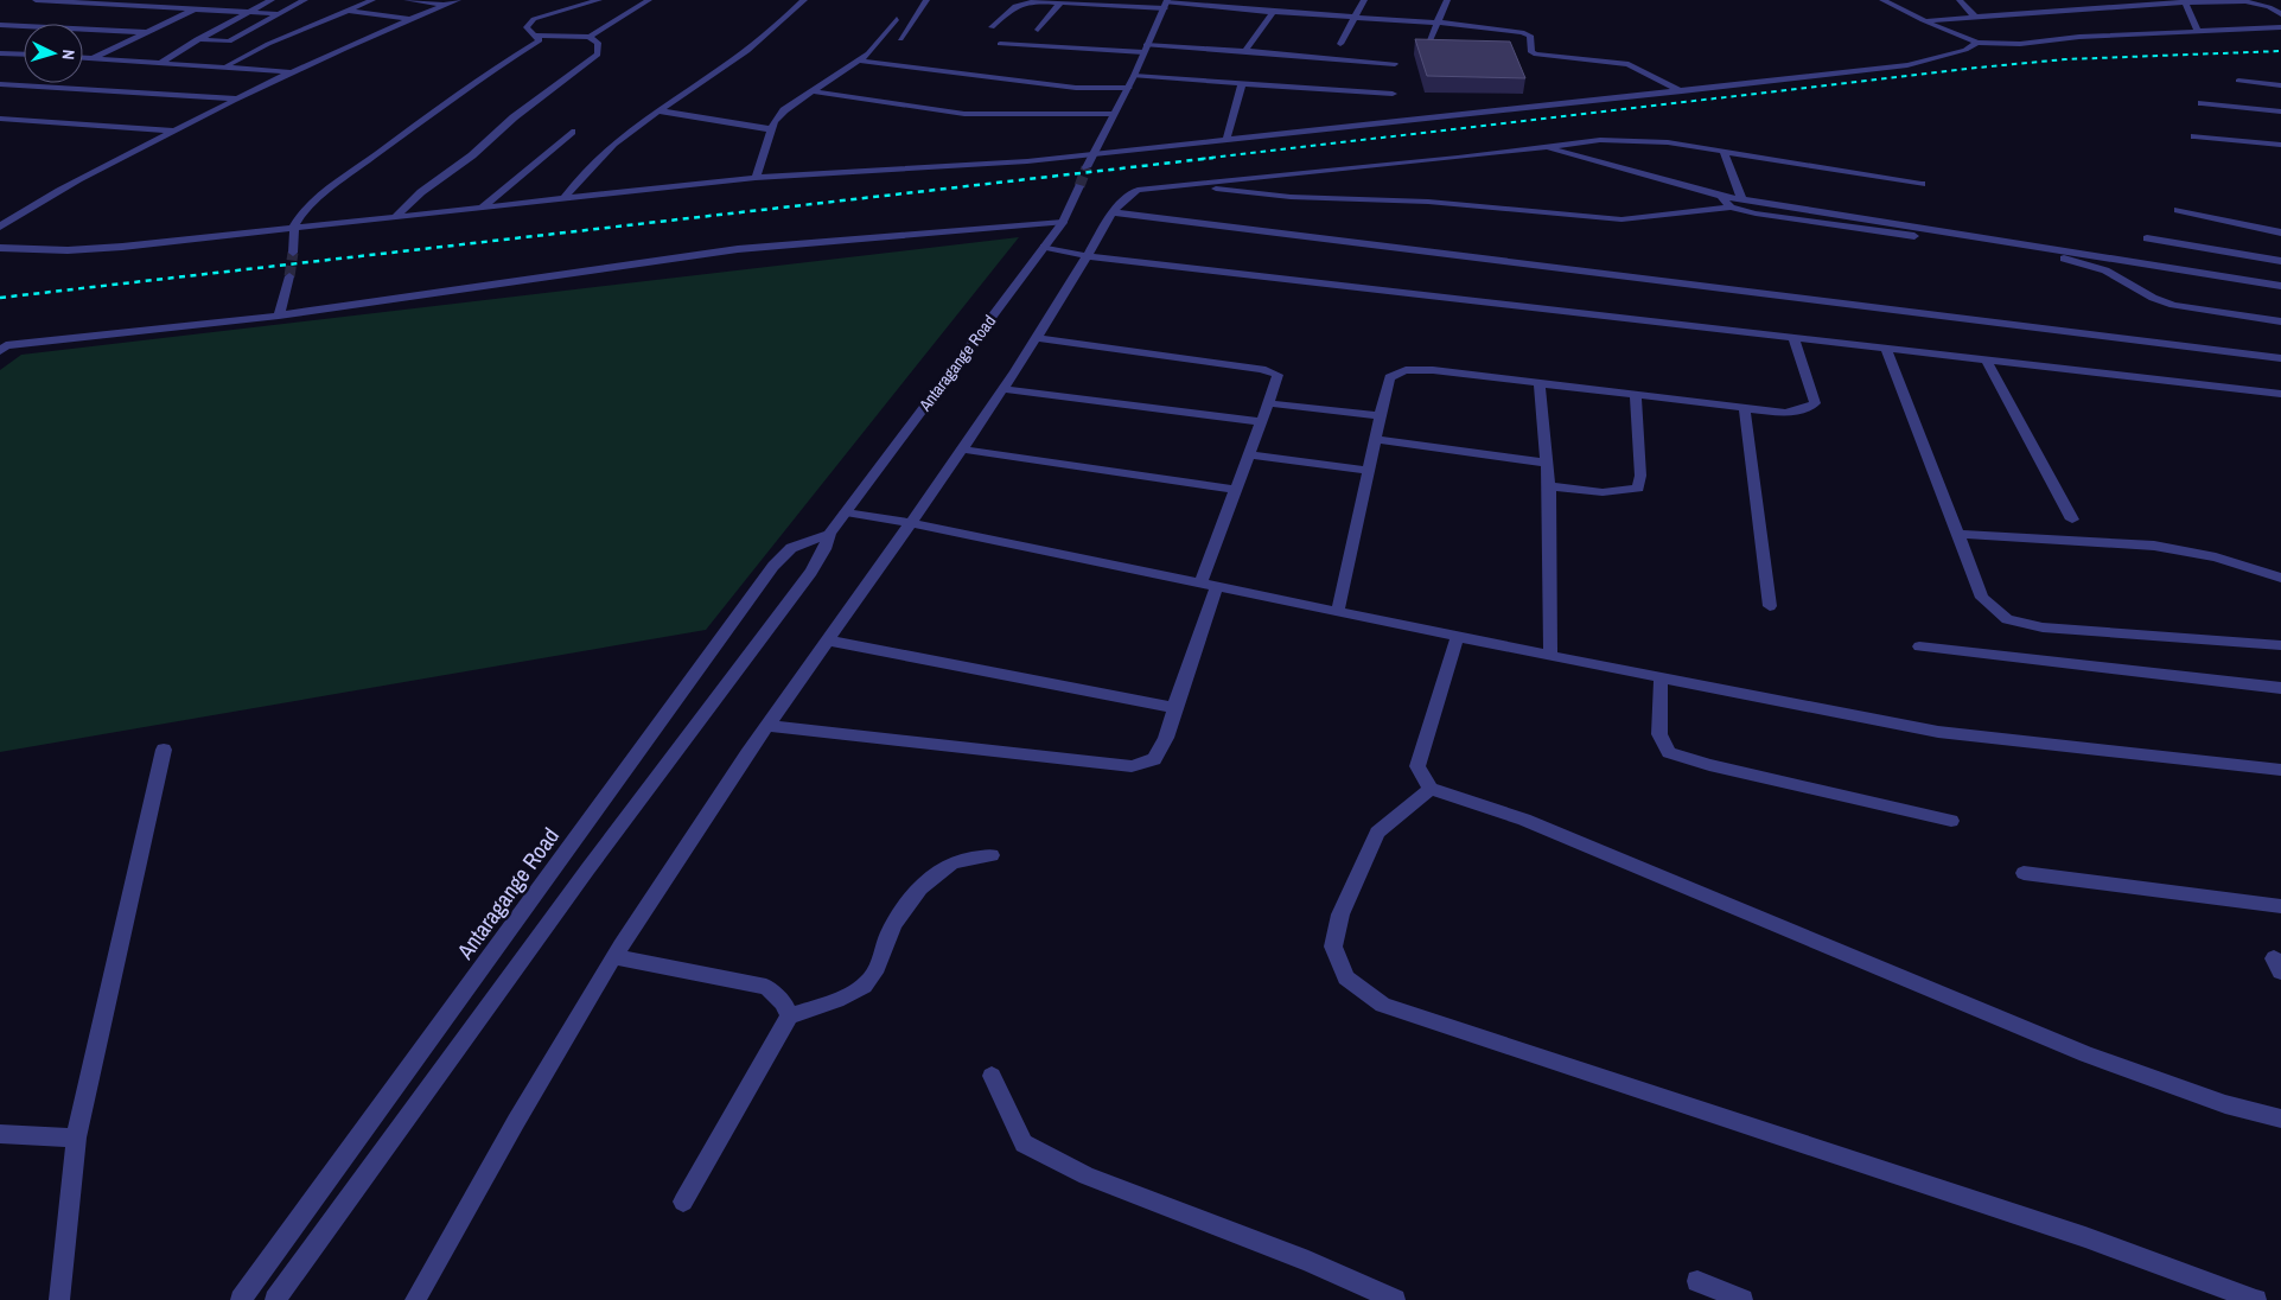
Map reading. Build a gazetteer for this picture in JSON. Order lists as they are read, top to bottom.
{
  "streets": {
    "street": ["Antaragange Road"]
  },
  "north": "right"
}
